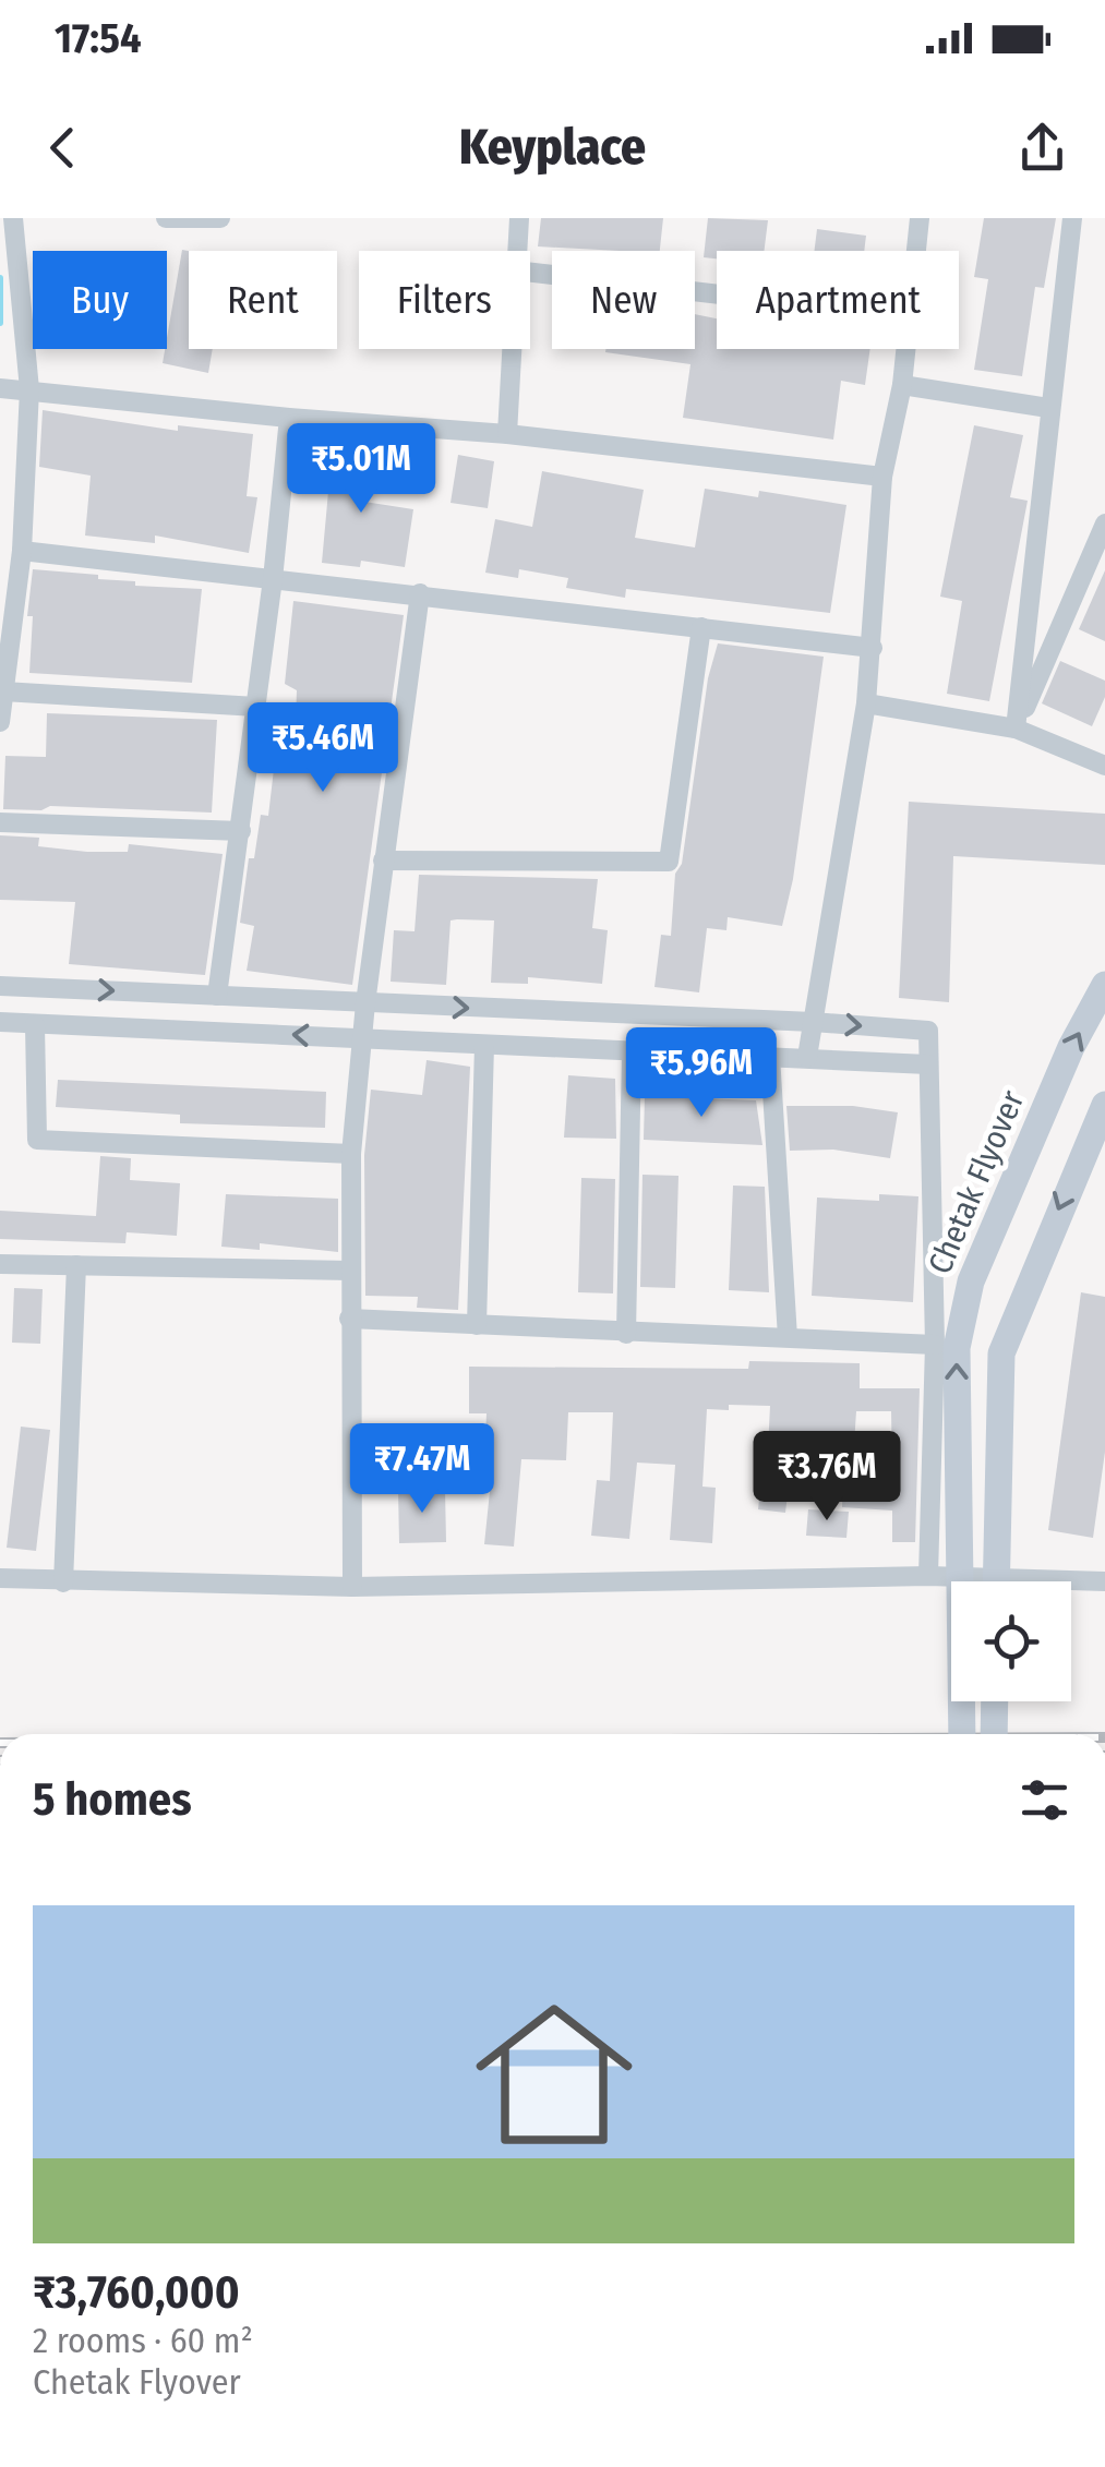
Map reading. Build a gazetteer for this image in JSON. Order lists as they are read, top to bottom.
{
  "streets": {
    "main road": ["Chetak Flyover"]
  },
  "page": {
    "status": "17:54",
    "header": "Keyplace",
    "chip": [
      "Buy",
      "Rent",
      "Filters",
      "New",
      "Apartment"
    ],
    "price": [
      "₹5.01M",
      "₹5.46M",
      "₹5.96M",
      "₹7.47M",
      "₹3.76M"
    ],
    "heading": "5 homes",
    "list": [
      {
        "name": "₹3,760,000",
        "note": "2 rooms · 60 m² · Chetak Flyover"
      }
    ]
  }
}
